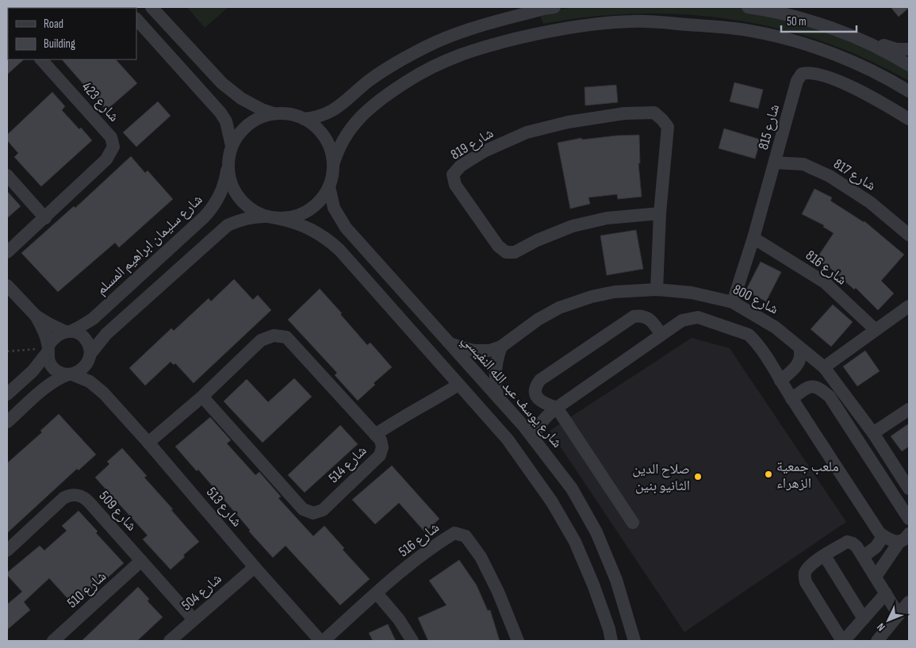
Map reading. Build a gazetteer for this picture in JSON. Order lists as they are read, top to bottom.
{
  "streets": {
    "street": [
      "شارع 423",
      "شارع 815",
      "شارع 819",
      "شارع 817",
      "شارع سليمان ابراهيم المسلم",
      "شارع 816",
      "شارع 800",
      "شارع يوسف عبد الله النفيسي",
      "شارع 514",
      "شارع 513",
      "شارع 509",
      "شارع 516",
      "شارع 510",
      "شارع 504"
    ]
  },
  "crossings": [
    ["شارع 815", "شارع 817"],
    ["شارع 815", "شارع 816"],
    ["شارع 815", "شارع 800"],
    ["شارع 819", "شارع 800"],
    ["شارع سليمان ابراهيم المسلم", "شارع يوسف عبد الله النفيسي"],
    ["شارع سليمان ابراهيم المسلم", "شارع 513"],
    ["شارع 800", "شارع يوسف عبد الله النفيسي"],
    ["شارع 514", "شارع 513"],
    ["شارع 513", "شارع 516"],
    ["شارع 513", "شارع 504"],
    ["شارع 509", "شارع 510"],
    ["شارع 509", "شارع 504"]
  ],
  "places": ["ملعب جمعية الزهراء", "صلاح الدين الثانيو بنين"],
  "legend": ["Road", "Building"],
  "scale_bar": "50 m",
  "north": "bottom left"
}
